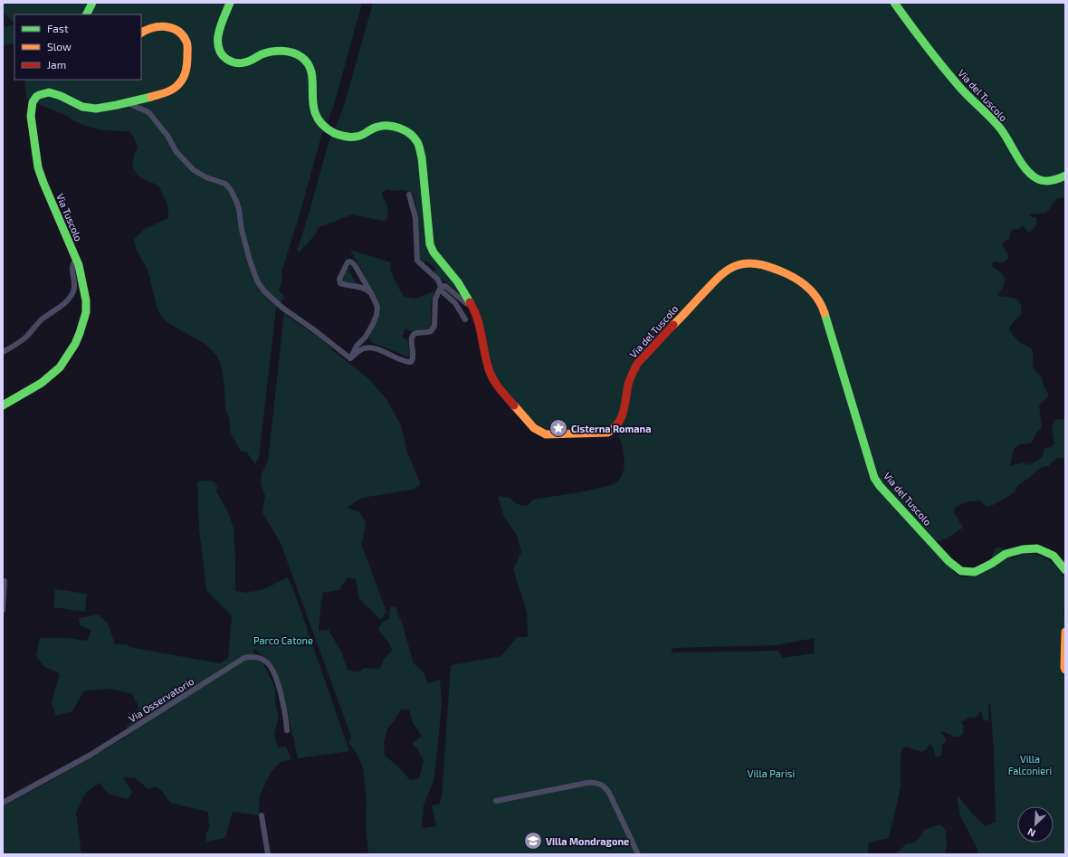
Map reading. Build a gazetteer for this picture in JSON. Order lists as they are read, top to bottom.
{
  "streets": {
    "street": ["Via del Tuscolo", "Via Tuscolo", "Via Osservatorio"]
  },
  "parks": ["Parco Catone", "Villa Falconieri", "Villa Parisi"],
  "places": {
    "place": ["Cisterna Romana"],
    "school or university": ["Villa Mondragone"]
  },
  "legend": ["Fast", "Slow", "Jam"],
  "north": "bottom left"
}
